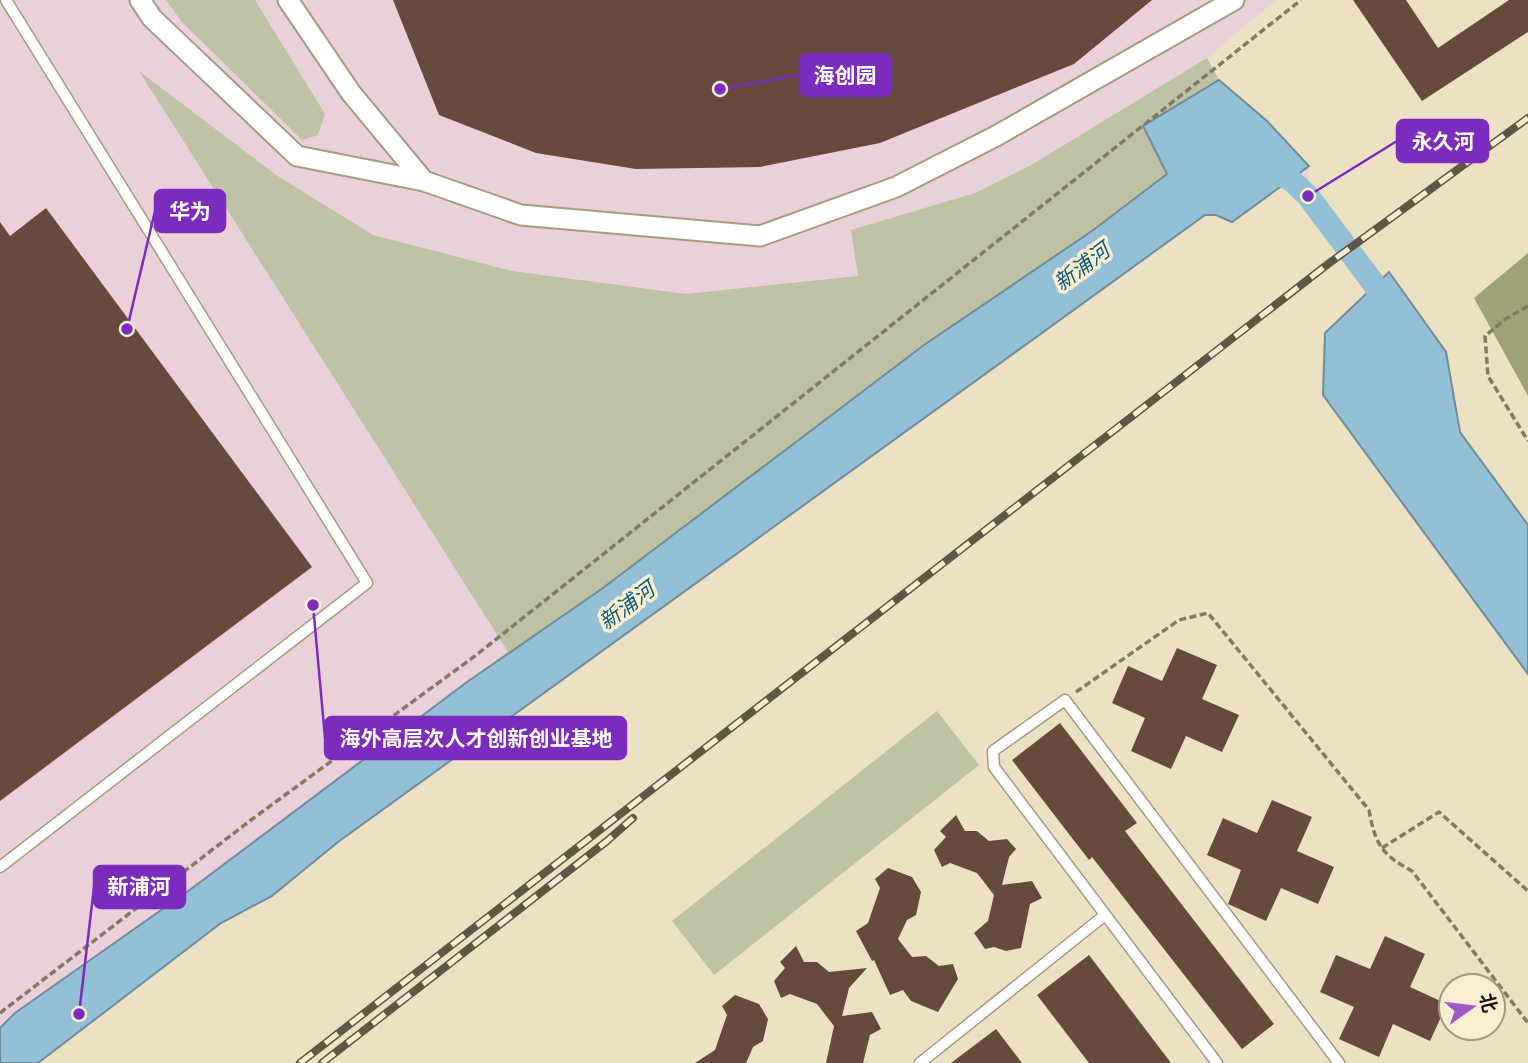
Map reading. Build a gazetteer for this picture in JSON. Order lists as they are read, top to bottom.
{
  "water": ["新浦河"],
  "places": [
    "海创园",
    "永久河",
    "华为",
    "海外高层次人才创新创业基地",
    "新浦河"
  ],
  "north": "right"
}
